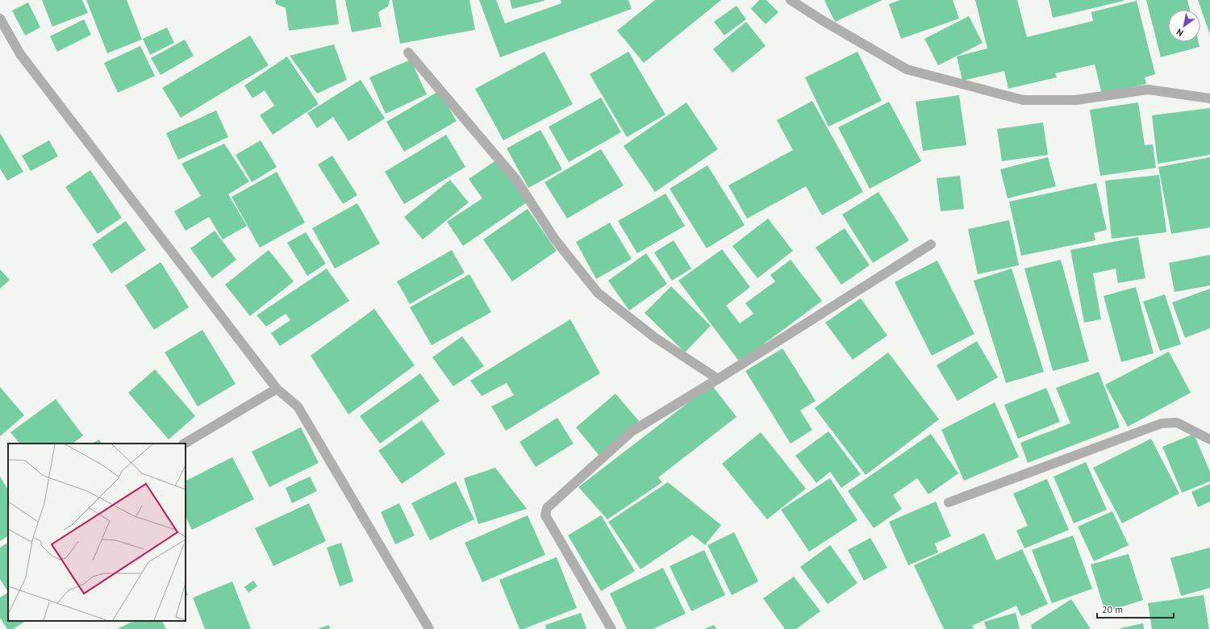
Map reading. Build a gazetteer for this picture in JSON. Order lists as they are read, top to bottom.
{
  "scale_bar": "20 m",
  "north": "bottom left"
}
